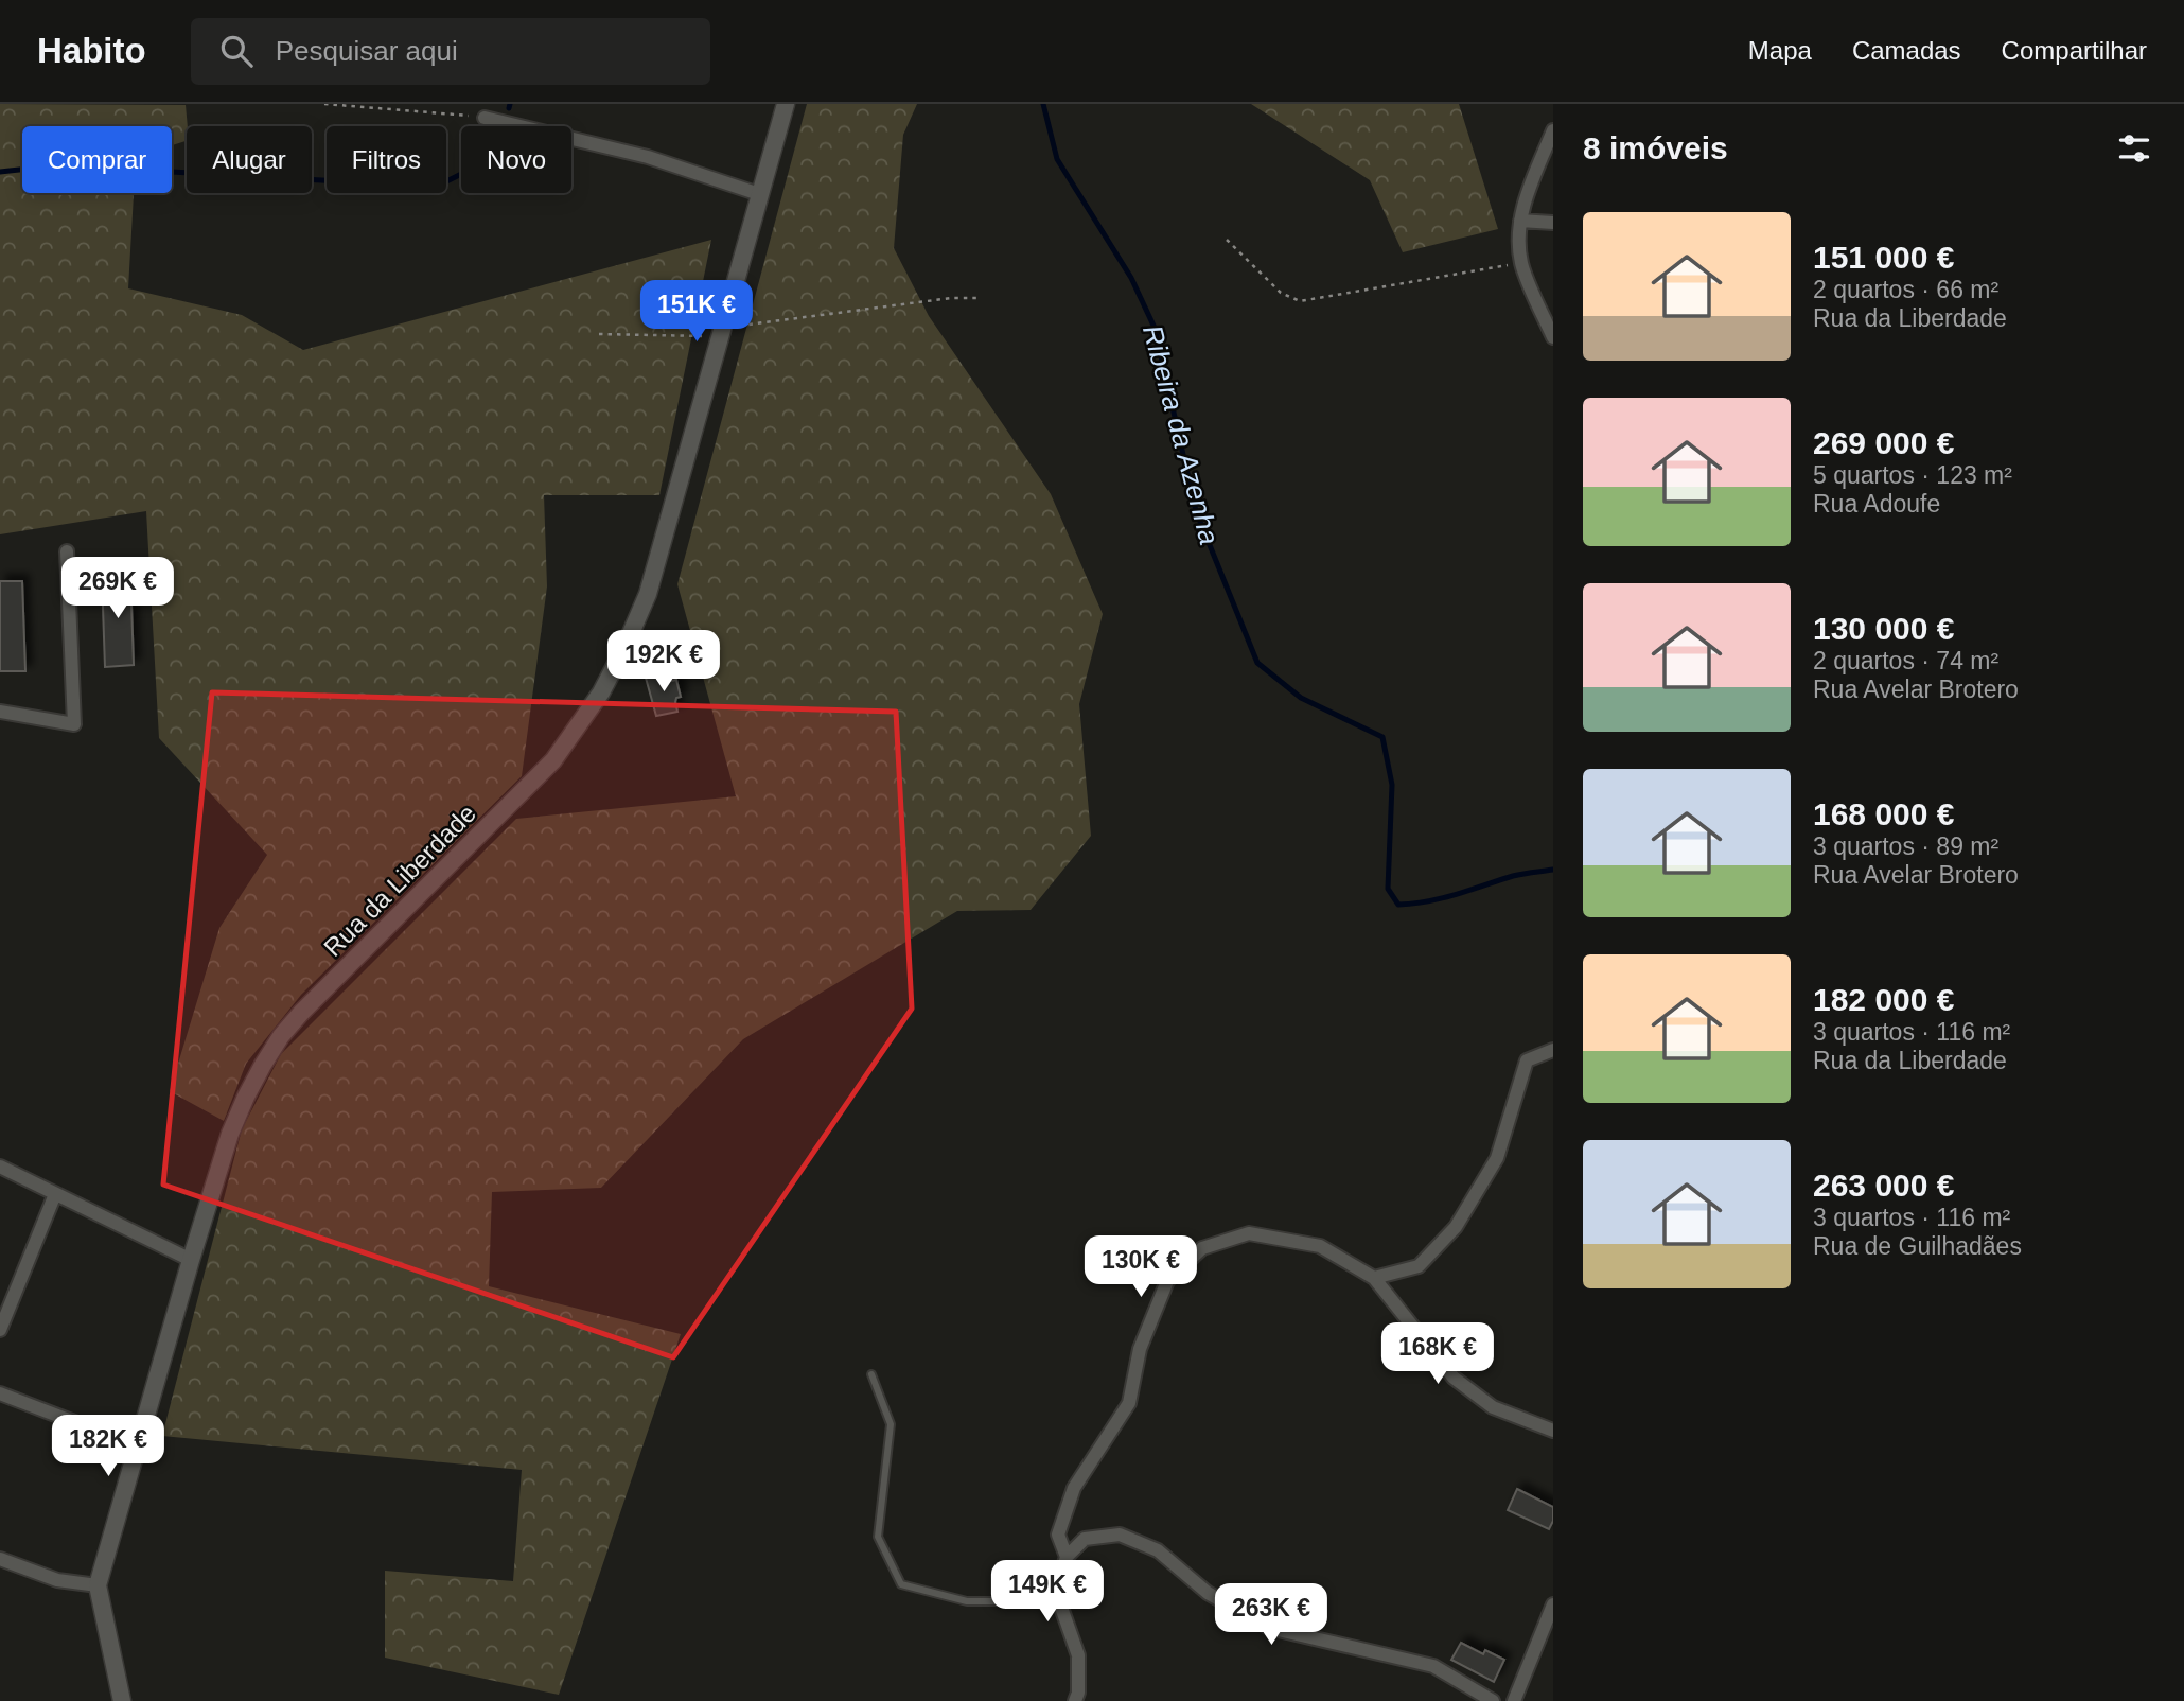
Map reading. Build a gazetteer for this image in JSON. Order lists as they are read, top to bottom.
{
  "streets": {
    "street": ["Rua da Liberdade"]
  },
  "water": ["Ribeira da Azenha"],
  "page": {
    "header": "Habito",
    "search": "Pesquisar aqui",
    "nav": ["Mapa", "Camadas", "Compartilhar"],
    "heading": "8 imóveis",
    "chip": [
      "Comprar",
      "Alugar",
      "Filtros",
      "Novo"
    ],
    "list": [
      {
        "name": "151 000 €",
        "note": "2 quartos · 66 m² · Rua da Liberdade"
      },
      {
        "name": "269 000 €",
        "note": "5 quartos · 123 m² · Rua Adoufe"
      },
      {
        "name": "130 000 €",
        "note": "2 quartos · 74 m² · Rua Avelar Brotero"
      },
      {
        "name": "168 000 €",
        "note": "3 quartos · 89 m² · Rua Avelar Brotero"
      },
      {
        "name": "182 000 €",
        "note": "3 quartos · 116 m² · Rua da Liberdade"
      },
      {
        "name": "263 000 €",
        "note": "3 quartos · 116 m² · Rua de Guilhadães"
      }
    ],
    "price": [
      "151K €",
      "269K €",
      "192K €",
      "130K €",
      "168K €",
      "182K €",
      "149K €",
      "263K €"
    ]
  }
}
